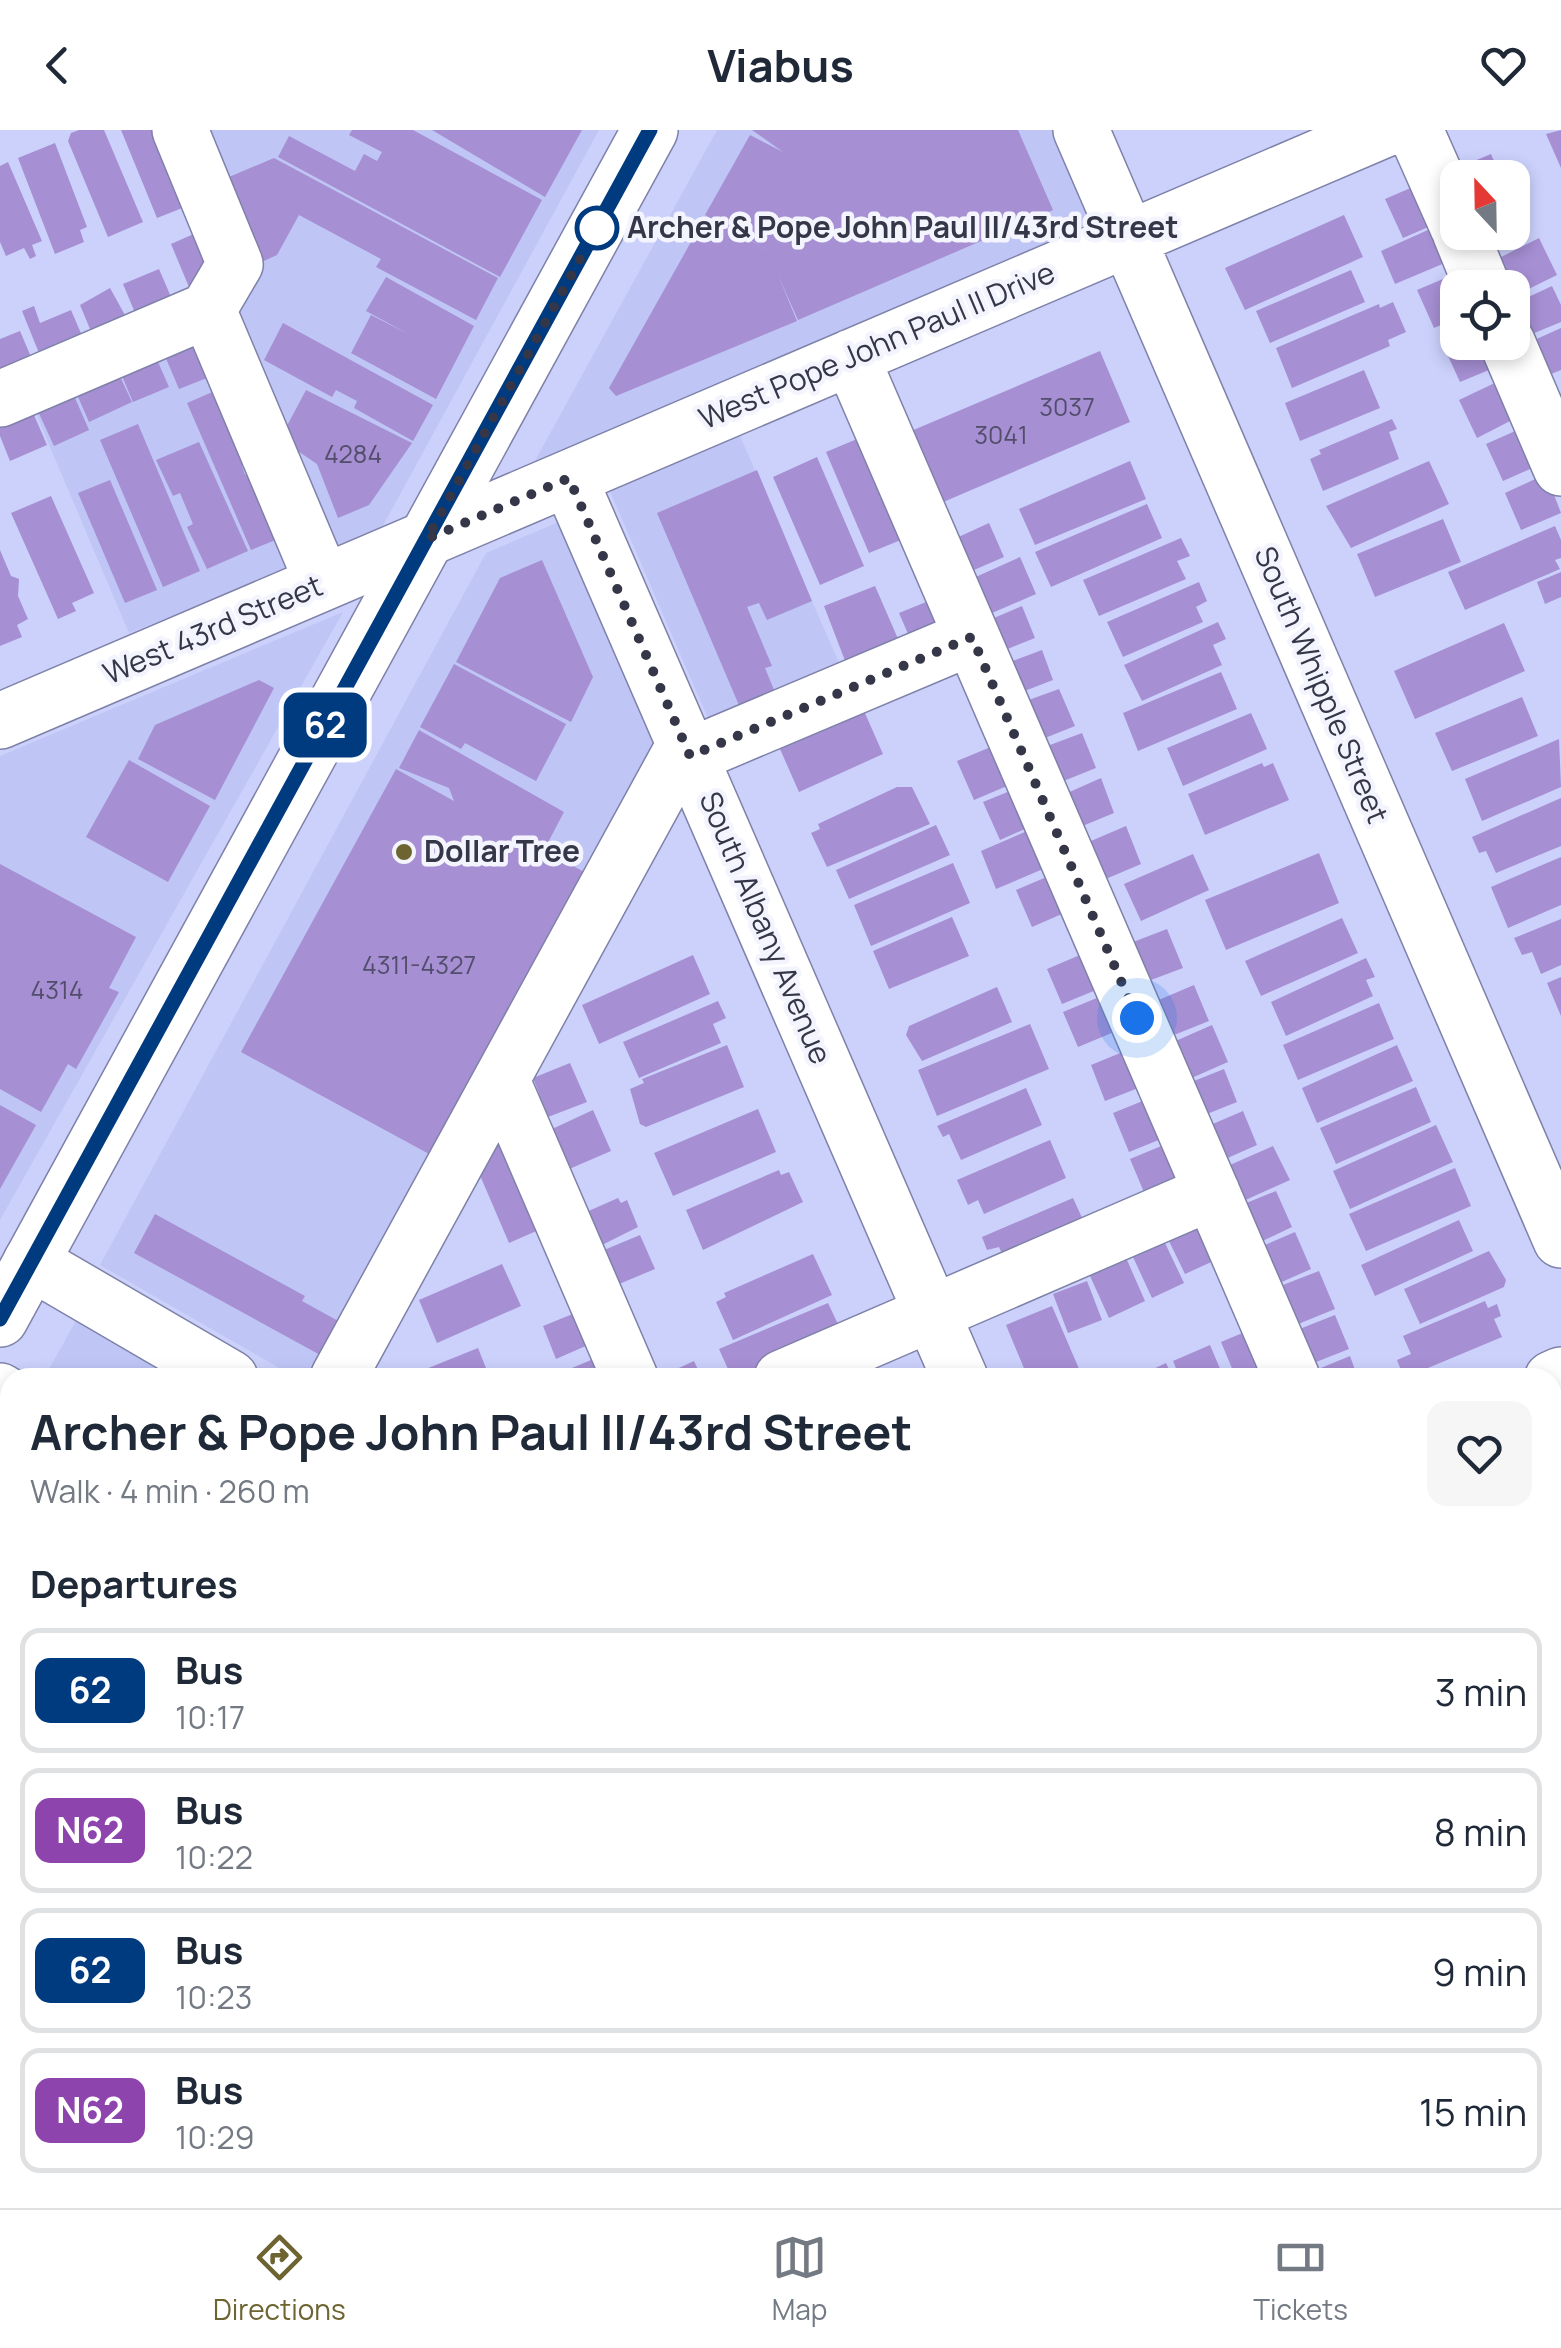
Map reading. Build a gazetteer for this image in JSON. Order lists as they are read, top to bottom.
{
  "streets": {
    "street": [
      "West Pope John Paul II Drive",
      "West 43rd Street",
      "South Whipple Street",
      "South Albany Avenue"
    ]
  },
  "crossings": [
    ["West Pope John Paul II Drive", "West 43rd Street"],
    ["West Pope John Paul II Drive", "South Whipple Street"],
    ["West Pope John Paul II Drive", "South Albany Avenue"]
  ],
  "places": ["Archer & Pope John Paul II/43rd Street", "Dollar Tree"],
  "lines": ["bus line 62"],
  "house_numbers": [
    "3037",
    "3041",
    "4284",
    "4311-4327",
    "4314"
  ],
  "north": "top",
  "page": {
    "header": "Viabus",
    "on_map": "62",
    "heading": [
      ["Archer & Pope John Paul II/43rd Street", "Walk · 4 min · 260 m"],
      "Departures"
    ],
    "list": [
      {
        "mark": "62",
        "name": "Bus",
        "note": "10:17",
        "value": "3 min"
      },
      {
        "mark": "N62",
        "name": "Bus",
        "note": "10:22",
        "value": "8 min"
      },
      {
        "mark": "62",
        "name": "Bus",
        "note": "10:23",
        "value": "9 min"
      },
      {
        "mark": "N62",
        "name": "Bus",
        "note": "10:29",
        "value": "15 min"
      }
    ],
    "tabs": ["Directions", "Map", "Tickets"]
  }
}
